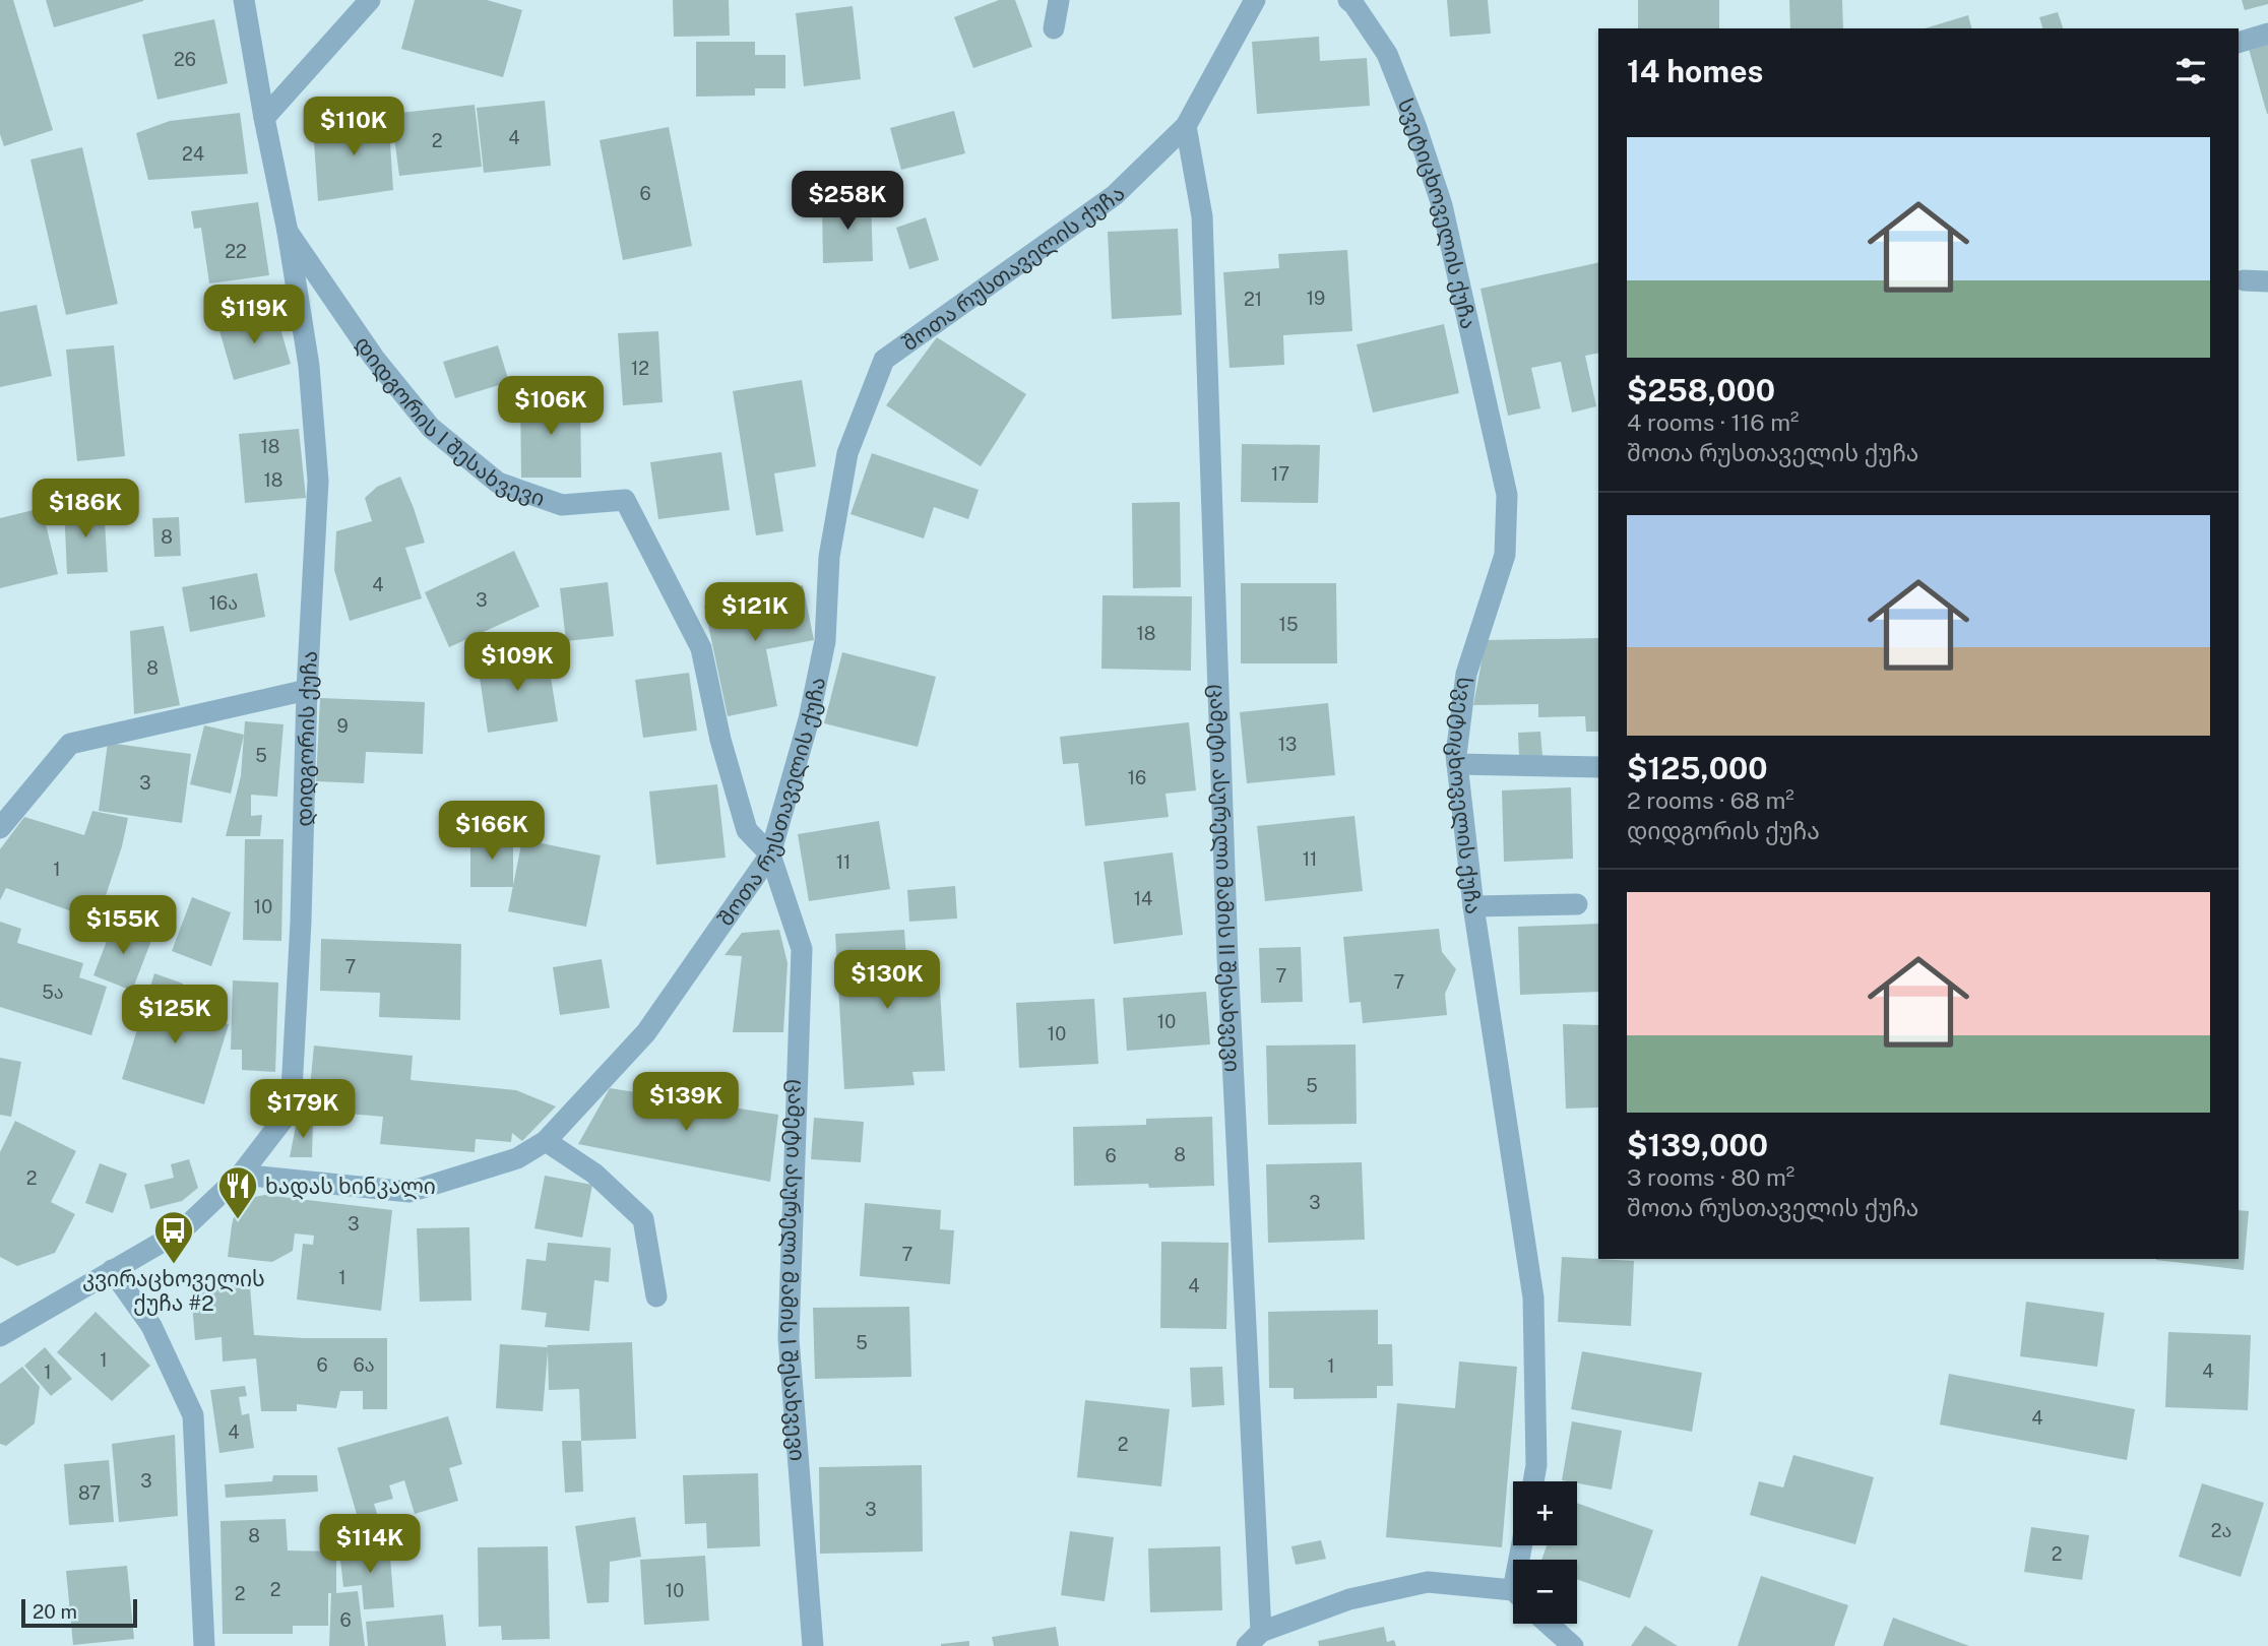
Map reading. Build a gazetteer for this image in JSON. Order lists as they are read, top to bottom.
{
  "streets": {
    "street": [
      "სვეტიცხოველის ქუჩა",
      "შოთა რუსთაველის ქუჩა",
      "დიდგორის I შესახვევი",
      "დიდგორის ქუჩა",
      "ცამეტი ასურელი მამის II შესახვევი",
      "ცამეტი ასურელი მამის I შესახვევი"
    ]
  },
  "crossings": [
    ["შოთა რუსთაველის ქუჩა", "დიდგორის I შესახვევი"],
    ["შოთა რუსთაველის ქუჩა", "დიდგორის ქუჩა"],
    ["შოთა რუსთაველის ქუჩა", "ცამეტი ასურელი მამის II შესახვევი"],
    ["შოთა რუსთაველის ქუჩა", "ცამეტი ასურელი მამის I შესახვევი"],
    ["დიდგორის I შესახვევი", "დიდგორის ქუჩა"],
    ["დიდგორის I შესახვევი", "ცამეტი ასურელი მამის I შესახვევი"]
  ],
  "places": {
    "restaurant": ["ხადას ხინკალი"],
    "bus stop": ["კვირაცხოველის ქუჩა #2"]
  },
  "house_numbers": [
    "26",
    "4",
    "2",
    "24",
    "6",
    "22",
    "19",
    "21",
    "12",
    "18",
    "17",
    "18",
    "8",
    "4",
    "3",
    "16ა",
    "15",
    "18",
    "8",
    "9",
    "13",
    "5",
    "16",
    "3",
    "11",
    "11",
    "1",
    "14",
    "10",
    "7",
    "7",
    "7",
    "5ა",
    "10",
    "10",
    "5",
    "8",
    "6",
    "2",
    "3",
    "3",
    "7",
    "1",
    "4",
    "5",
    "1",
    "6",
    "6ა",
    "1",
    "4",
    "1",
    "4",
    "4",
    "2",
    "3",
    "87",
    "3",
    "2ა",
    "8",
    "2",
    "2",
    "10",
    "2",
    "6"
  ],
  "scale_bar": "20 m",
  "page": {
    "heading": "14 homes",
    "price": [
      "$110K",
      "$258K",
      "$119K",
      "$106K",
      "$186K",
      "$121K",
      "$109K",
      "$166K",
      "$155K",
      "$130K",
      "$125K",
      "$139K",
      "$179K",
      "$114K"
    ],
    "list": [
      {
        "name": "$258,000",
        "note": "4 rooms · 116 m² · შოთა რუსთაველის ქუჩა"
      },
      {
        "name": "$125,000",
        "note": "2 rooms · 68 m² · დიდგორის ქუჩა"
      },
      {
        "name": "$139,000",
        "note": "3 rooms · 80 m² · შოთა რუსთაველის ქუჩა"
      }
    ],
    "map_buttons": ["+", "−"],
    "scale": "20 m"
  }
}
